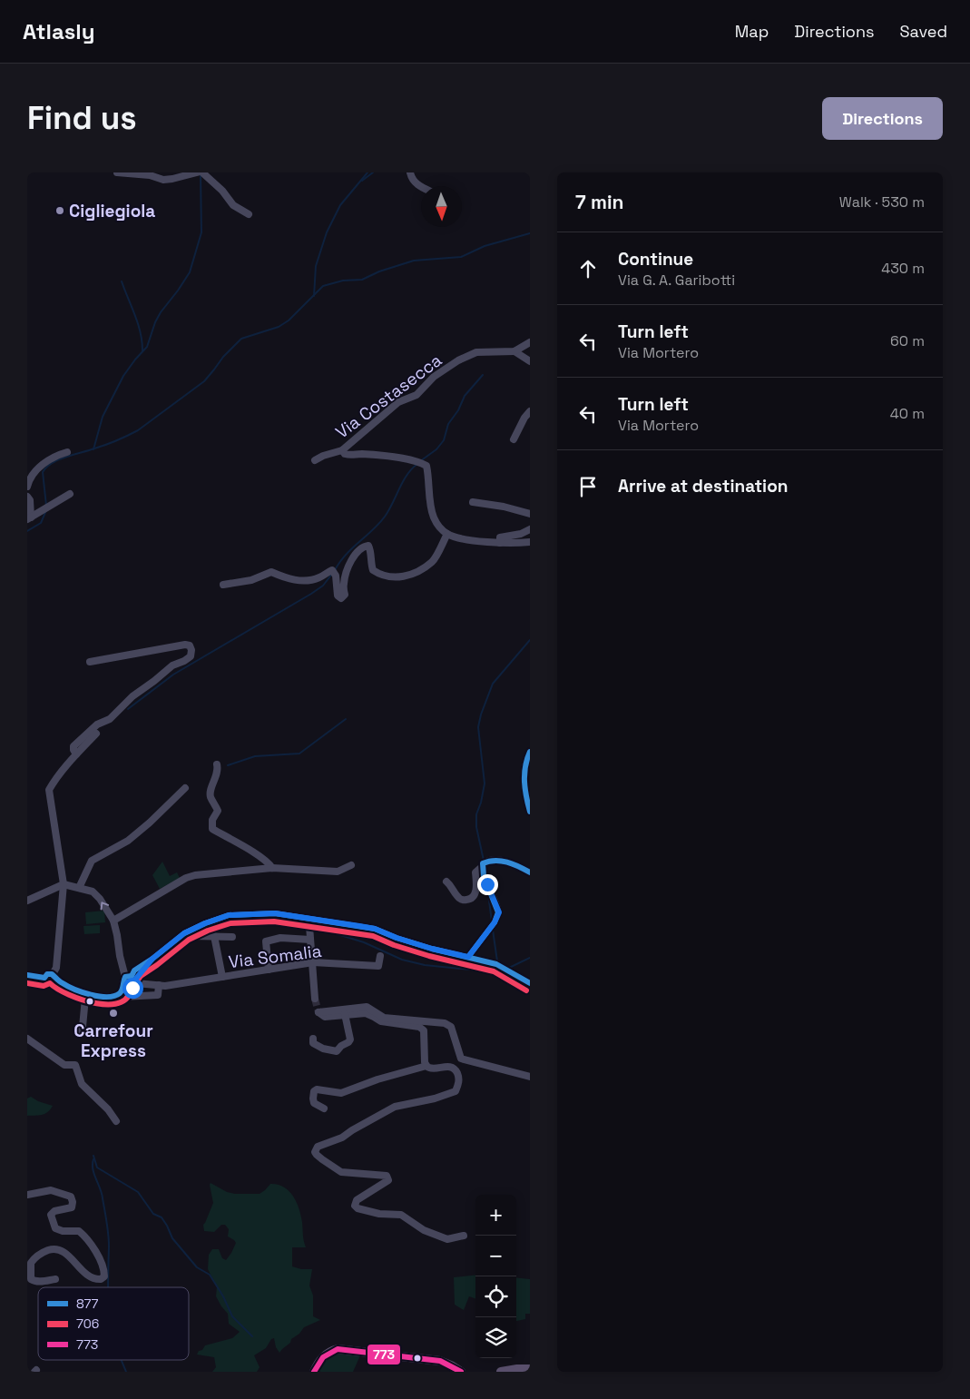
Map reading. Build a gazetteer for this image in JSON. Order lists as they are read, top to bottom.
{
  "streets": {
    "street": ["Via Costasecca", "Via Somalia"]
  },
  "places": ["Cigliegiola", "Carrefour Express"],
  "lines": ["transit line 877", "transit line 706", "transit line 773"],
  "legend": ["877", "706", "773"],
  "north": "bottom",
  "page": {
    "header": "Atlasly",
    "nav": ["Map", "Directions", "Saved"],
    "buttons": "Directions",
    "title": "Find us",
    "heading": ["7 min", "Walk · 530 m"],
    "list": [
      ["Continue", "Via G. A. Garibotti", "430 m"],
      ["Turn left", "Via Mortero", "60 m"],
      ["Turn left", "Via Mortero", "40 m"],
      "Arrive at destination"
    ],
    "map_buttons": ["+", "−"]
  }
}
